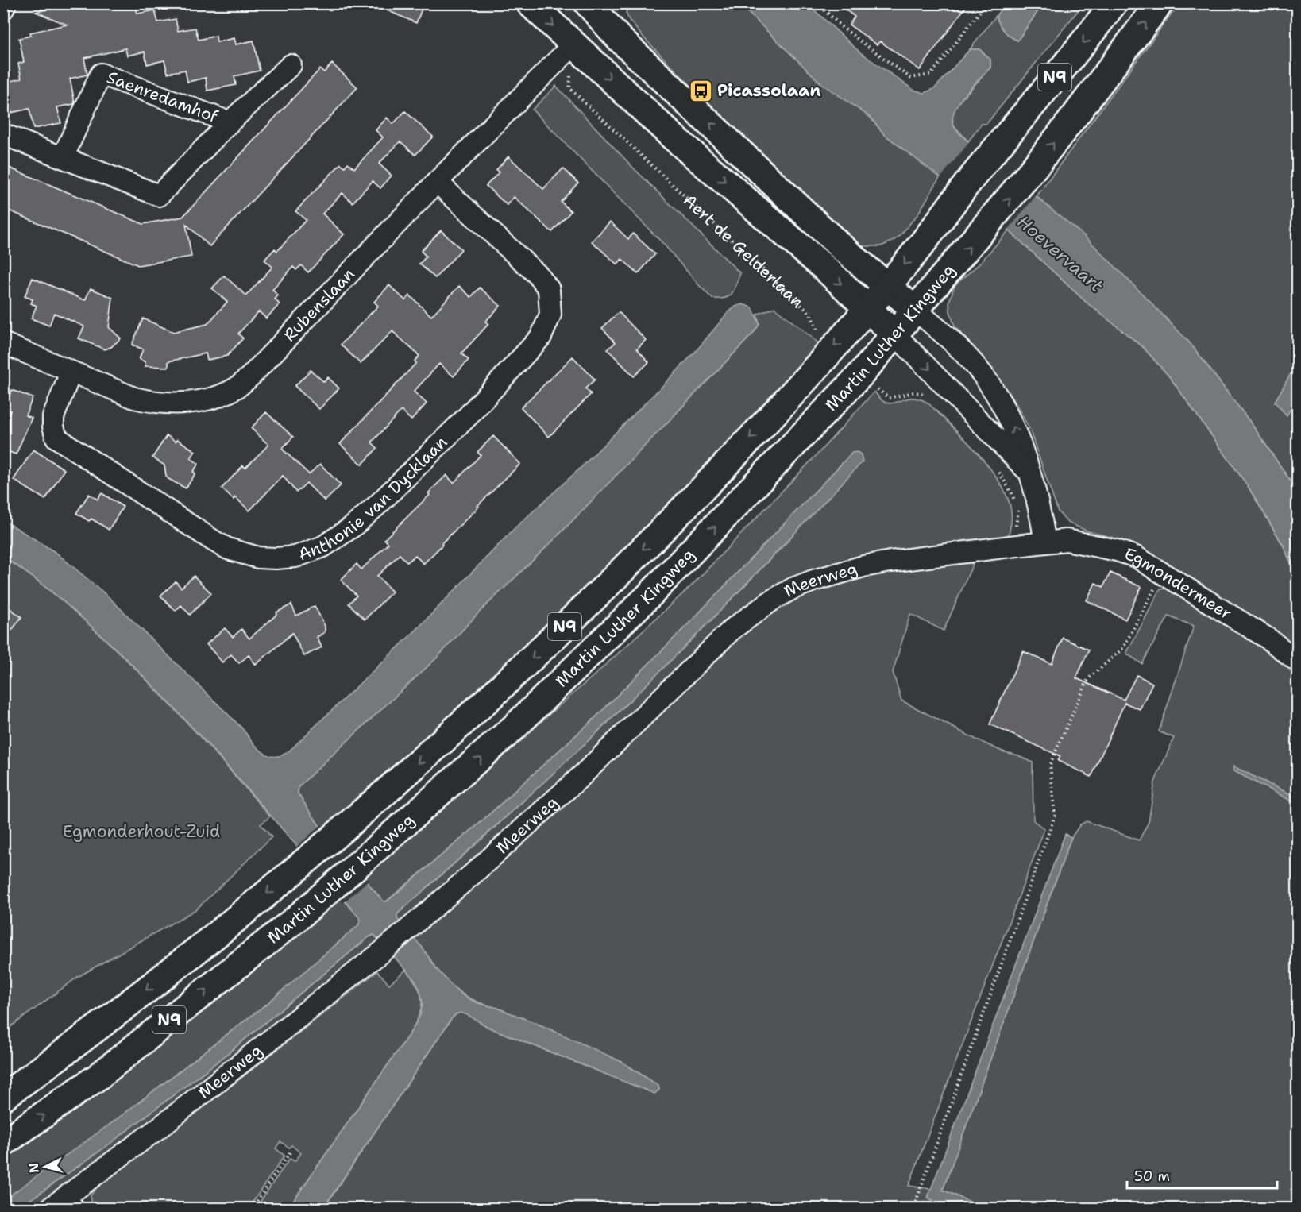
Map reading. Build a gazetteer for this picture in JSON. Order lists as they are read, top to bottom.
{
  "streets": {
    "main road": ["N9", "Martin Luther Kingweg"],
    "street": [
      "Saenredamhof",
      "Rubenslaan",
      "Anthonie van Dycklaan",
      "Meerweg",
      "Egmondermeer"
    ],
    "path": ["Aert de Gelderlaan"]
  },
  "crossings": [
    ["N9", "Aert de Gelderlaan"],
    ["Aert de Gelderlaan", "Rubenslaan"],
    ["Rubenslaan", "Anthonie van Dycklaan"],
    ["Meerweg", "Egmondermeer"]
  ],
  "water": ["Hoevervaart"],
  "parks": ["Egmonderhout-Zuid"],
  "places": {
    "bus stop": ["Picassolaan"]
  },
  "scale_bar": "50 m",
  "north": "left"
}
